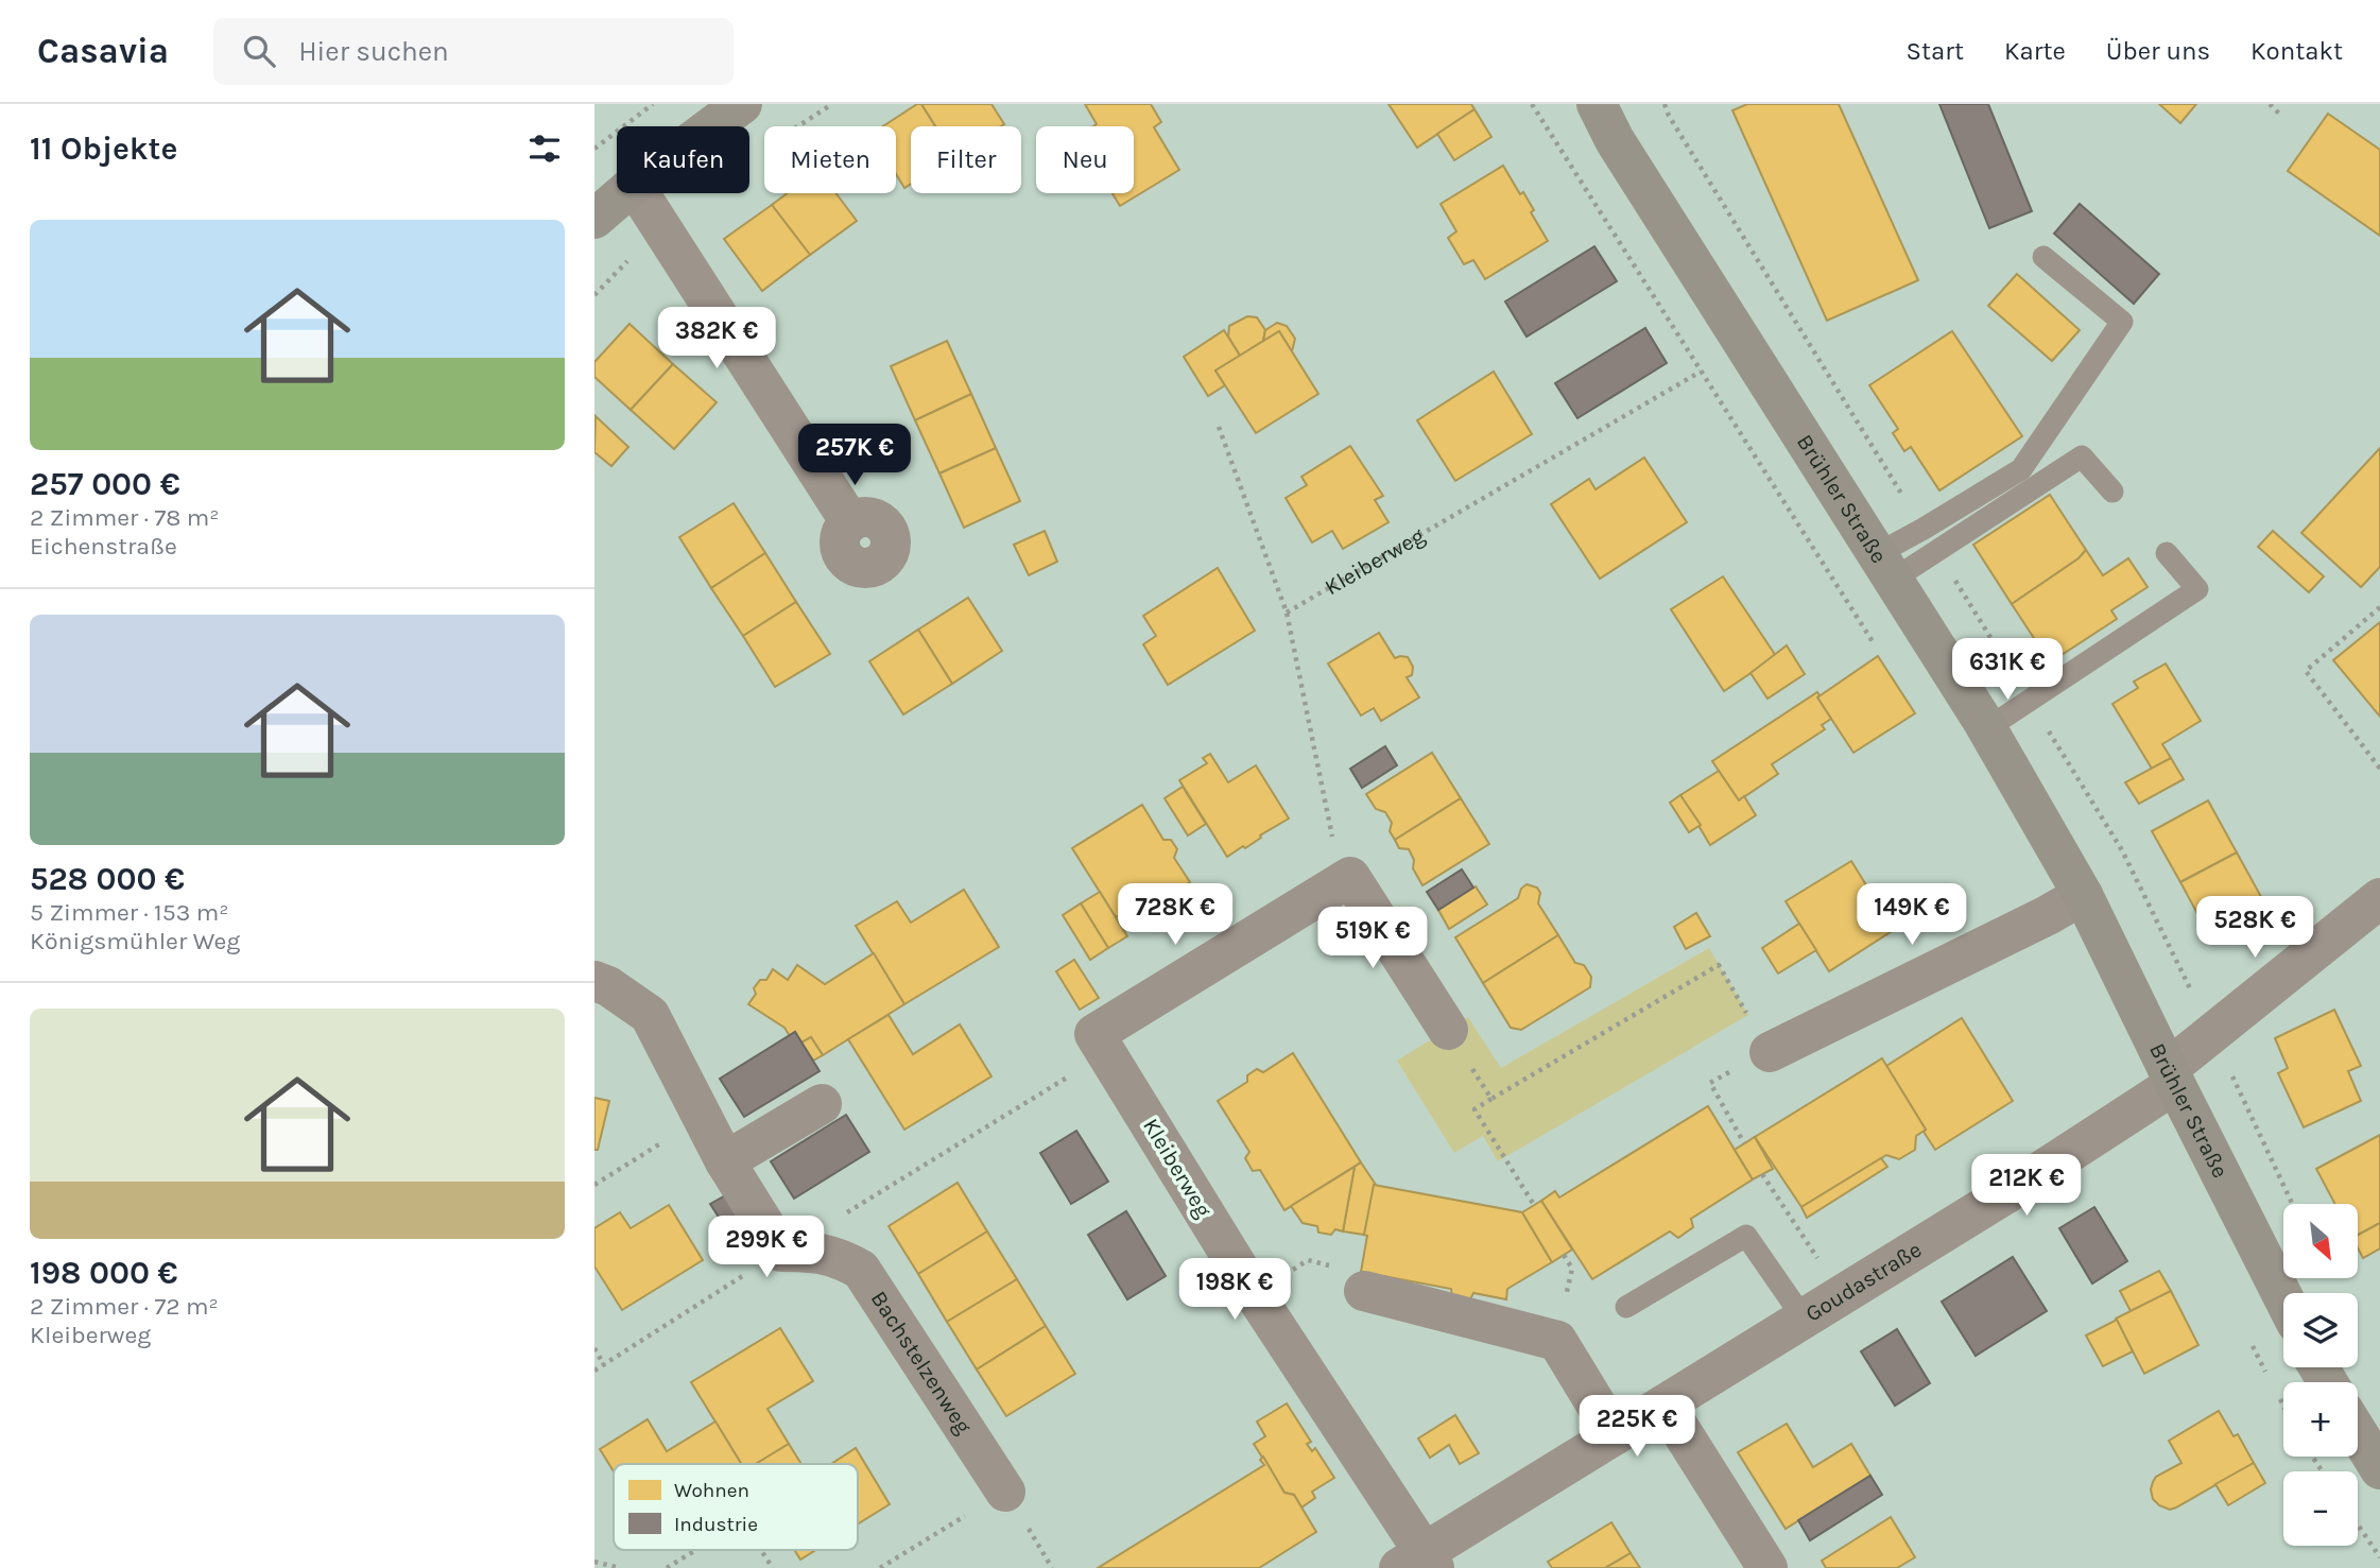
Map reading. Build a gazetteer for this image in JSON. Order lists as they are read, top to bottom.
{
  "streets": {
    "main road": ["Brühler Straße"],
    "street": ["Kleiberweg", "Goudastraße", "Bachstelzenweg"]
  },
  "crossings": [
    ["Brühler Straße", "Goudastraße"],
    ["Kleiberweg", "Goudastraße"]
  ],
  "legend": ["Wohnen", "Industrie"],
  "north": "bottom right",
  "page": {
    "header": "Casavia",
    "search": "Hier suchen",
    "nav": [
      "Start",
      "Karte",
      "Über uns",
      "Kontakt"
    ],
    "heading": "11 Objekte",
    "chip": [
      "Kaufen",
      "Mieten",
      "Filter",
      "Neu"
    ],
    "list": [
      {
        "name": "257 000 €",
        "note": "2 Zimmer · 78 m² · Eichenstraße"
      },
      {
        "name": "528 000 €",
        "note": "5 Zimmer · 153 m² · Königsmühler Weg"
      },
      {
        "name": "198 000 €",
        "note": "2 Zimmer · 72 m² · Kleiberweg"
      }
    ],
    "price": [
      "382K €",
      "257K €",
      "631K €",
      "728K €",
      "149K €",
      "528K €",
      "519K €",
      "212K €",
      "299K €",
      "198K €",
      "225K €"
    ],
    "map_buttons": ["+", "−"]
  }
}
